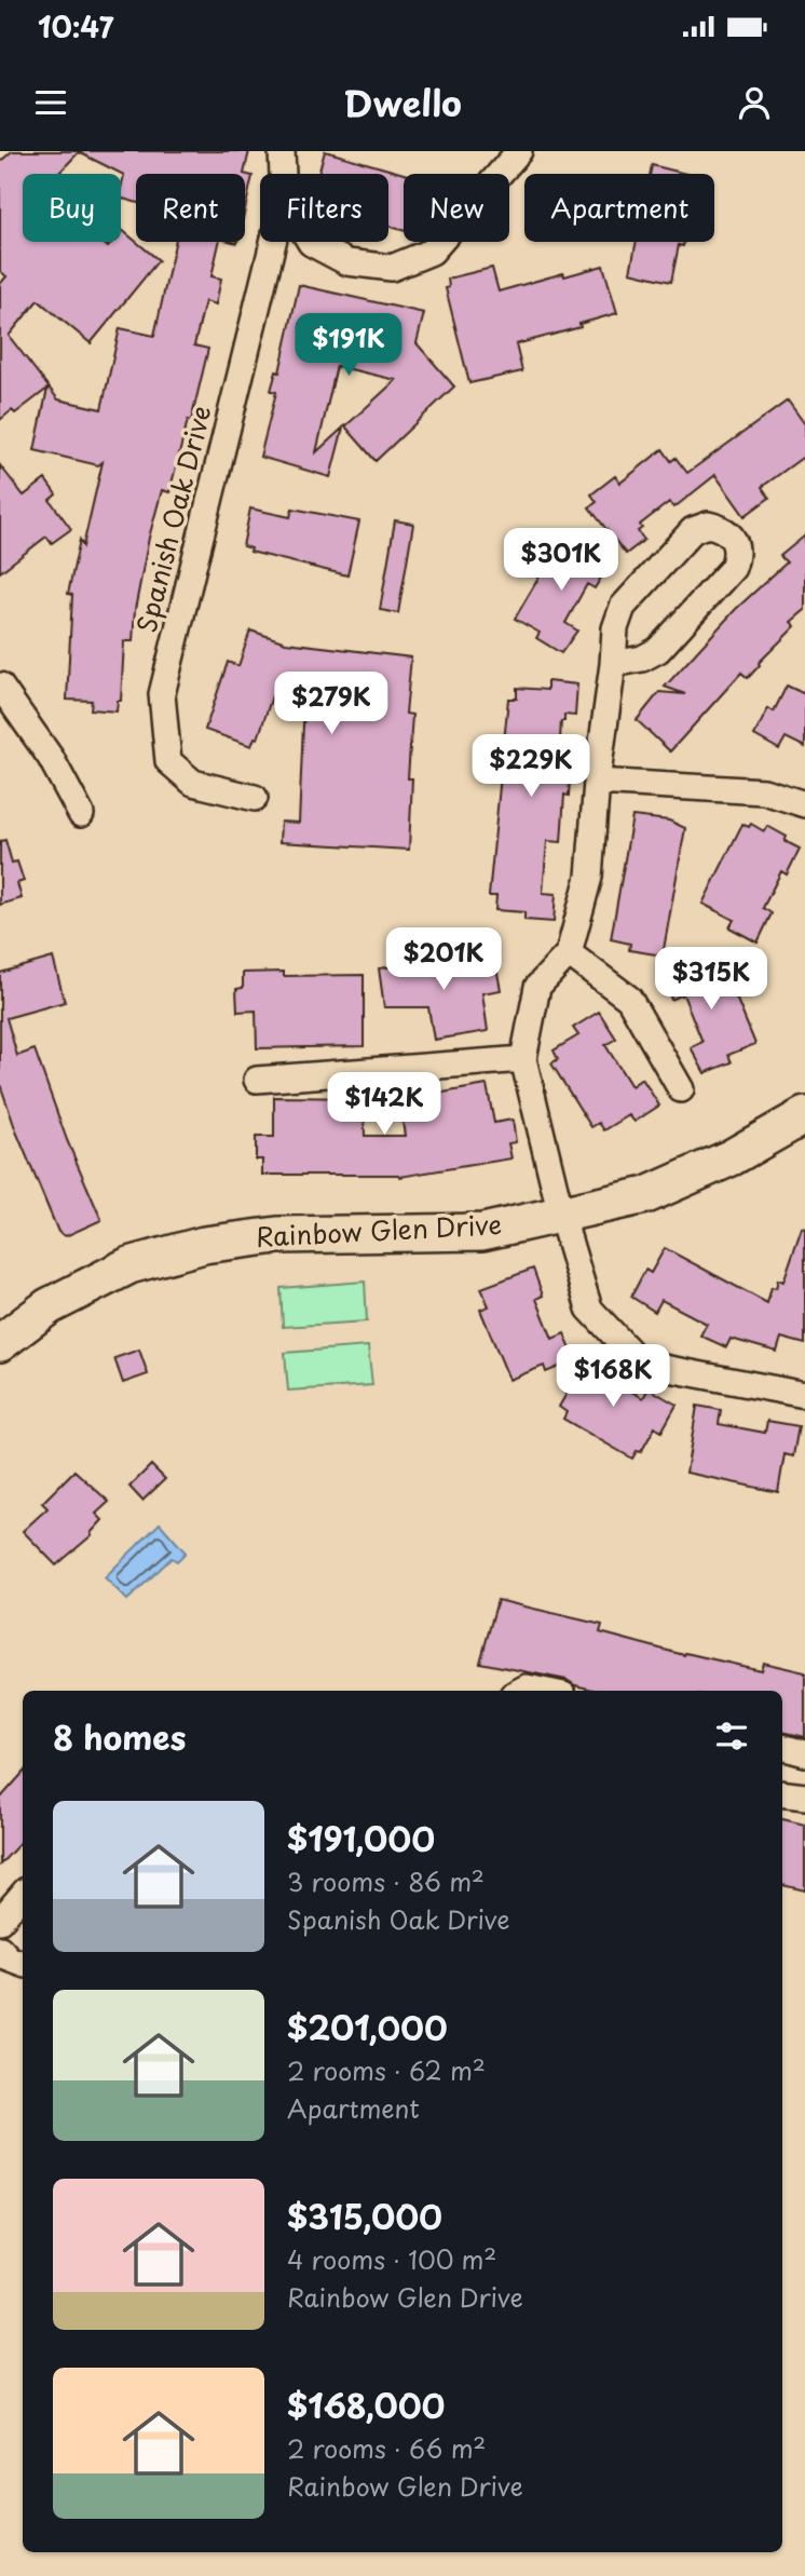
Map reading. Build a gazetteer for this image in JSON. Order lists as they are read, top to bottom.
{
  "streets": {
    "street": ["Spanish Oak Drive", "Rainbow Glen Drive"]
  },
  "page": {
    "status": "10:47",
    "header": "Dwello",
    "chip": [
      "Buy",
      "Rent",
      "Filters",
      "New",
      "Apartment"
    ],
    "price": [
      "$191K",
      "$301K",
      "$279K",
      "$229K",
      "$201K",
      "$315K",
      "$142K",
      "$168K"
    ],
    "heading": "8 homes",
    "list": [
      {
        "name": "$191,000",
        "note": "3 rooms · 86 m² · Spanish Oak Drive"
      },
      {
        "name": "$201,000",
        "note": "2 rooms · 62 m² · Apartment"
      },
      {
        "name": "$315,000",
        "note": "4 rooms · 100 m² · Rainbow Glen Drive"
      },
      {
        "name": "$168,000",
        "note": "2 rooms · 66 m² · Rainbow Glen Drive"
      }
    ]
  }
}
